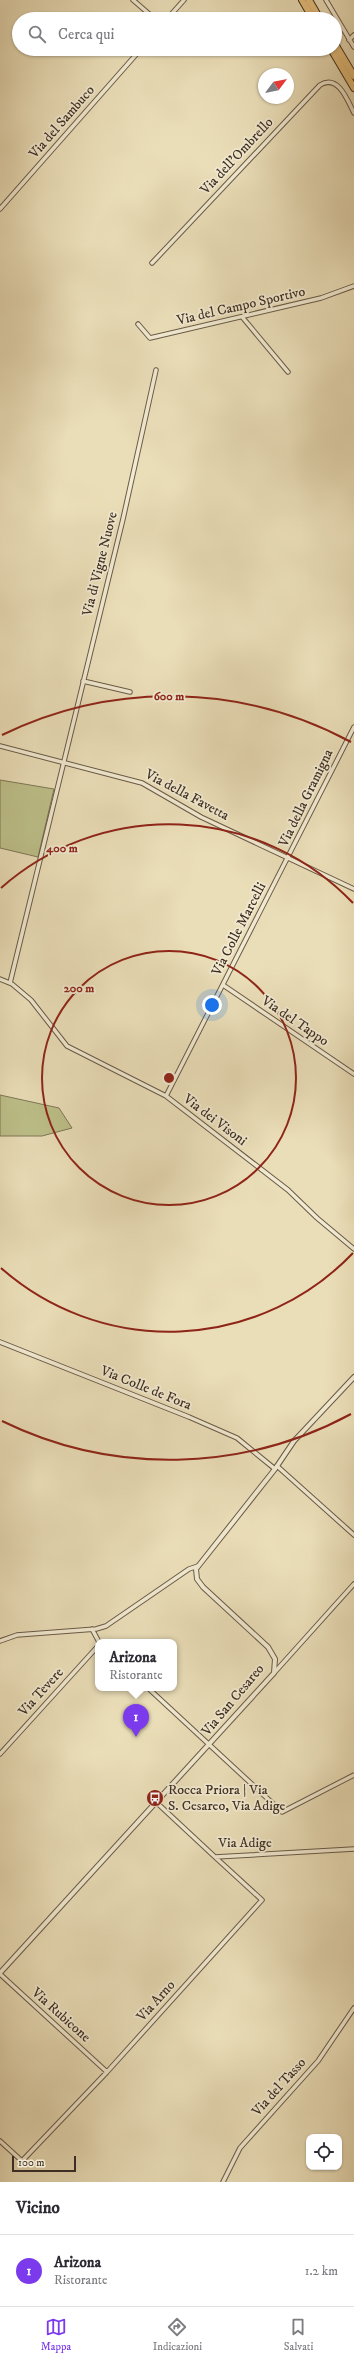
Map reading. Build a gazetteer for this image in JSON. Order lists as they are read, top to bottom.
{
  "streets": {
    "street": [
      "Via del Sambuco",
      "Via dell'Ombrello",
      "Via del Campo Sportivo",
      "Via di Vigne Nuove",
      "Via della Favetta",
      "Via della Gramigna",
      "Via Colle Marcelli",
      "Via del Tappo",
      "Via dei Visoni",
      "Via Colle de Fora",
      "Via Tevere",
      "Via San Cesareo",
      "Via Adige",
      "Via Arno",
      "Via Rubicone",
      "Via del Tasso"
    ]
  },
  "crossings": [
    ["Via di Vigne Nuove", "Via della Favetta"],
    ["Via di Vigne Nuove", "Via dei Visoni"],
    ["Via della Favetta", "Via della Gramigna"],
    ["Via della Favetta", "Via Colle Marcelli"],
    ["Via della Gramigna", "Via Colle Marcelli"],
    ["Via Colle Marcelli", "Via del Tappo"],
    ["Via Colle Marcelli", "Via dei Visoni"],
    ["Via San Cesareo", "Via Adige"],
    ["Via San Cesareo", "Via Rubicone"],
    ["Via Adige", "Via Arno"],
    ["Via Arno", "Via Rubicone"]
  ],
  "places": {
    "bus stop": ["Rocca Priora | Via S. Cesareo, Via Adige"]
  },
  "scale_bar": "100 m",
  "north": "top right",
  "page": {
    "search": "Cerca qui",
    "popup": ["Arizona", "Ristorante"],
    "pins": "1",
    "scale": "100 m",
    "heading": "Vicino",
    "list": [
      {
        "mark": "1",
        "name": "Arizona",
        "note": "Ristorante",
        "value": "1.2 km"
      }
    ],
    "nav": ["Mappa", "Indicazioni", "Salvati"]
  },
  "rings": ["600 m", "400 m", "200 m"]
}
